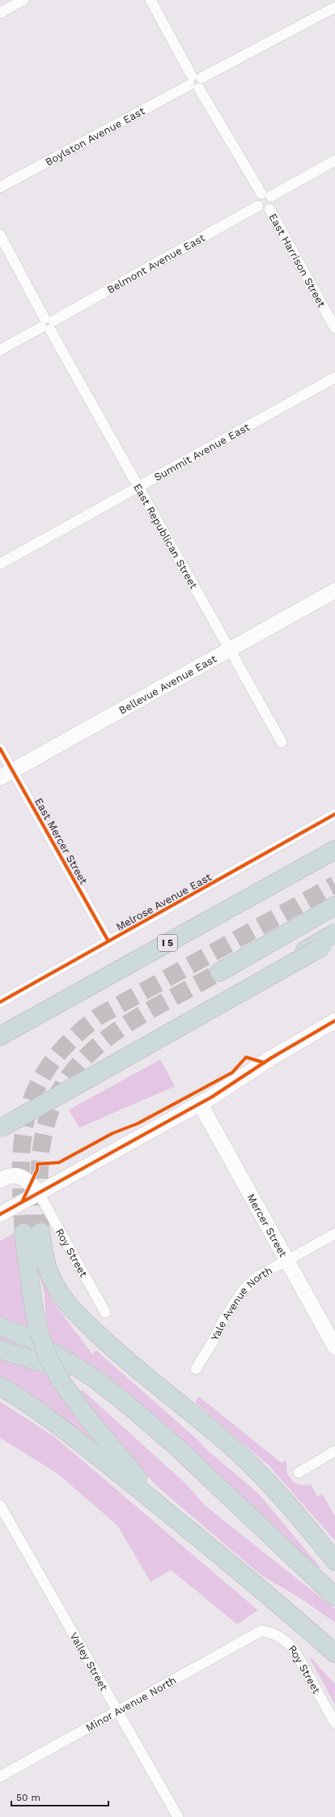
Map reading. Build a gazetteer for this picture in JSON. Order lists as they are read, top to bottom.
{
  "streets": {
    "highway": ["I 5"],
    "street": [
      "Boylston Avenue East",
      "East Harrison Street",
      "Belmont Avenue East",
      "Summit Avenue East",
      "East Republican Street",
      "Bellevue Avenue East",
      "East Mercer Street",
      "Melrose Avenue East",
      "Mercer Street",
      "Roy Street",
      "Yale Avenue North",
      "Valley Street",
      "Minor Avenue North"
    ]
  },
  "crossings": [
    ["East Harrison Street", "Belmont Avenue East"],
    ["Belmont Avenue East", "East Republican Street"],
    ["Summit Avenue East", "East Republican Street"],
    ["East Republican Street", "Bellevue Avenue East"],
    ["Bellevue Avenue East", "East Mercer Street"],
    ["East Mercer Street", "Melrose Avenue East"],
    ["Mercer Street", "Yale Avenue North"],
    ["Roy Street", "Minor Avenue North"],
    ["Valley Street", "Minor Avenue North"]
  ],
  "scale_bar": "50 m"
}
